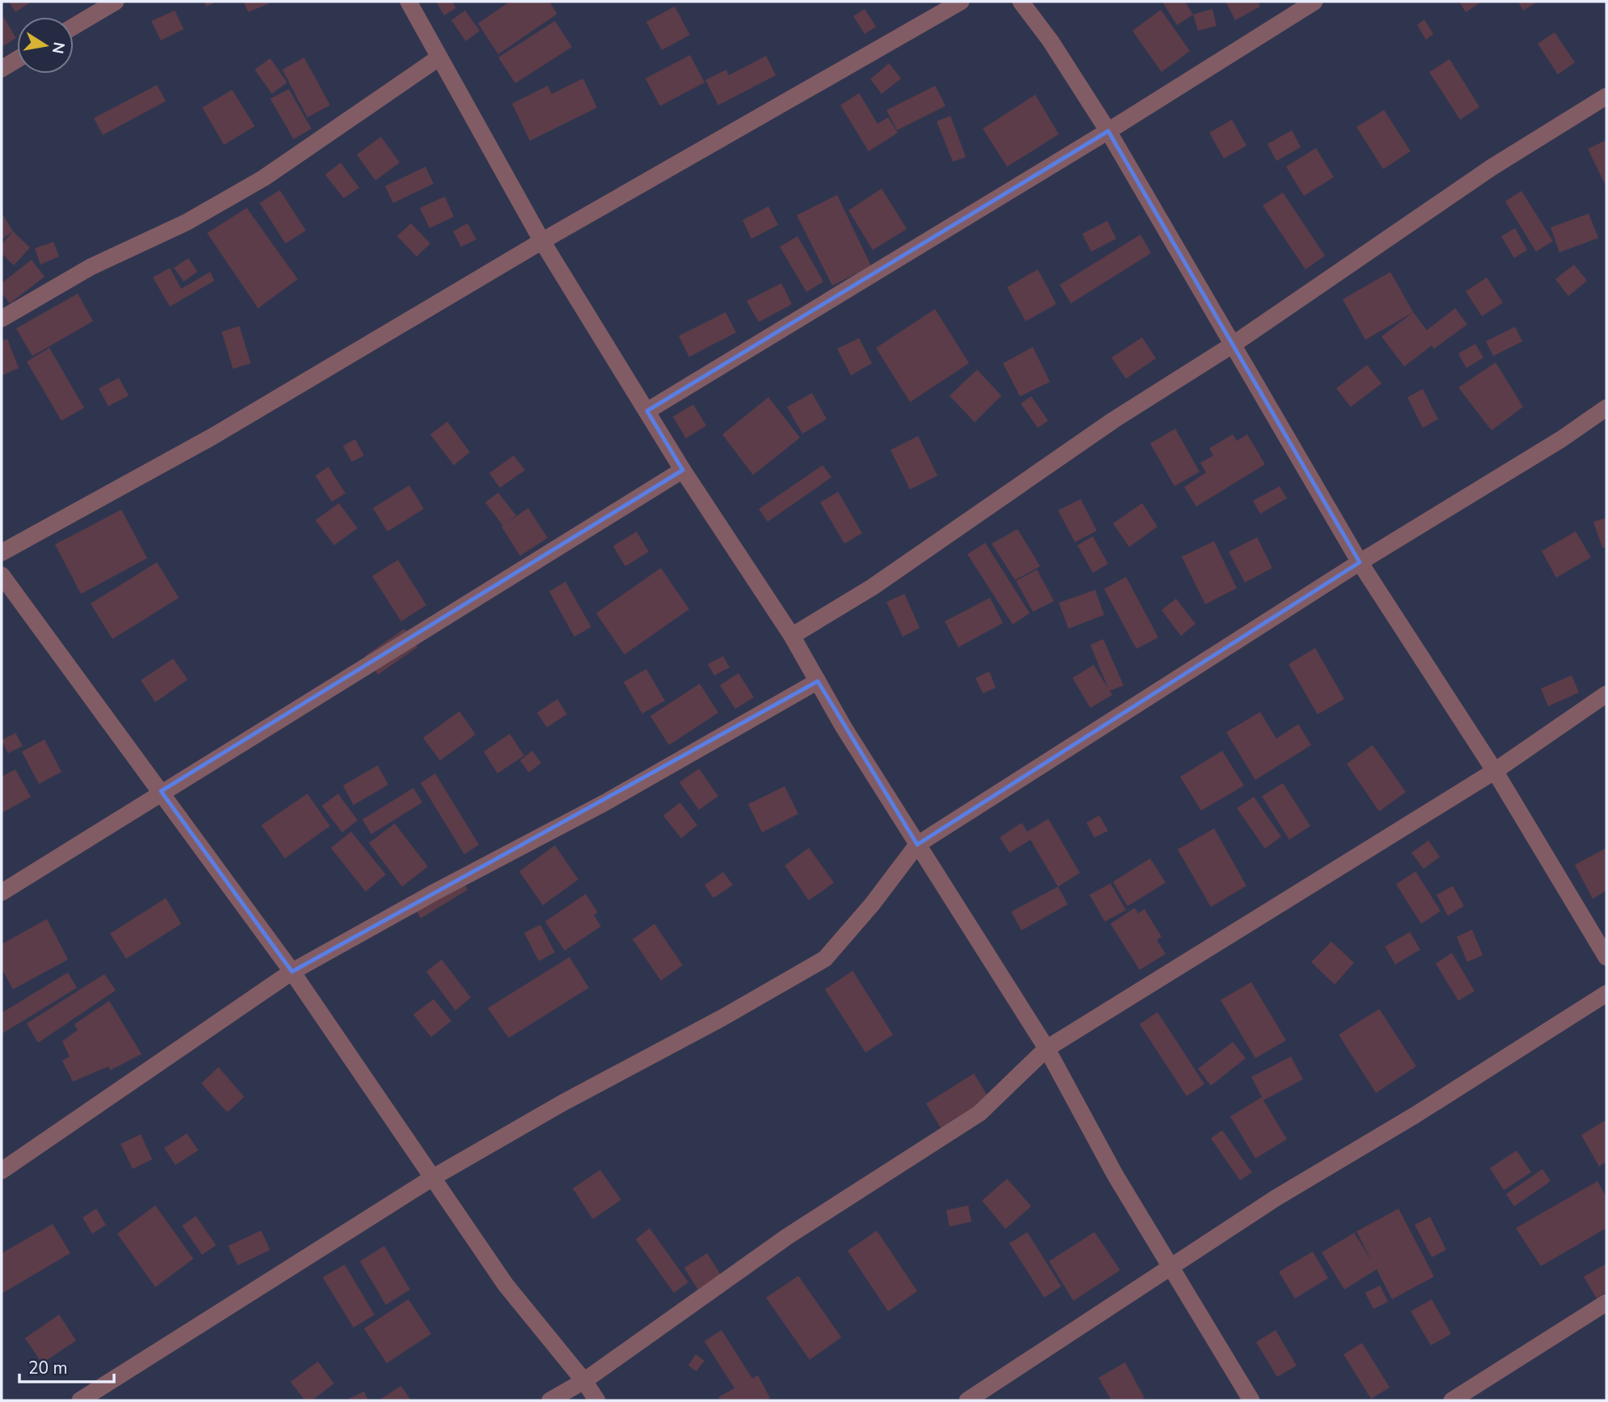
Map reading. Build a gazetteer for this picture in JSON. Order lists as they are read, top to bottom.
{
  "scale_bar": "20 m",
  "north": "right"
}
